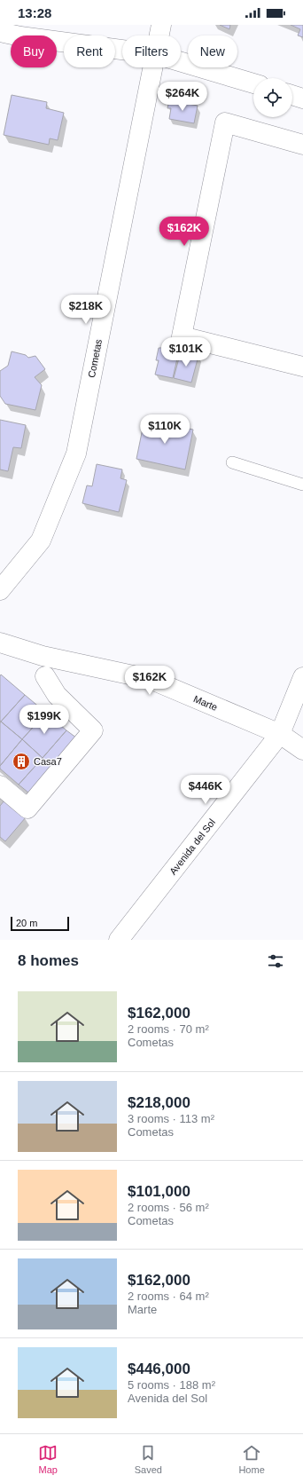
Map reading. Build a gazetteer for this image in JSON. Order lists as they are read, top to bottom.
{
  "streets": {
    "street": ["Cometas", "Marte", "Avenida del Sol"]
  },
  "crossings": [
    ["Marte", "Avenida del Sol"]
  ],
  "places": {
    "building": ["Casa7"]
  },
  "scale_bar": "20 m",
  "page": {
    "status": "13:28",
    "chip": [
      "Buy",
      "Rent",
      "Filters",
      "New"
    ],
    "price": [
      "$264K",
      "$162K",
      "$218K",
      "$101K",
      "$110K",
      "$162K",
      "$199K",
      "$446K"
    ],
    "scale": "20 m",
    "heading": "8 homes",
    "list": [
      {
        "name": "$162,000",
        "note": "2 rooms · 70 m² · Cometas"
      },
      {
        "name": "$218,000",
        "note": "3 rooms · 113 m² · Cometas"
      },
      {
        "name": "$101,000",
        "note": "2 rooms · 56 m² · Cometas"
      },
      {
        "name": "$162,000",
        "note": "2 rooms · 64 m² · Marte"
      },
      {
        "name": "$446,000",
        "note": "5 rooms · 188 m² · Avenida del Sol"
      }
    ],
    "tabs": ["Map", "Saved", "Home"]
  }
}
